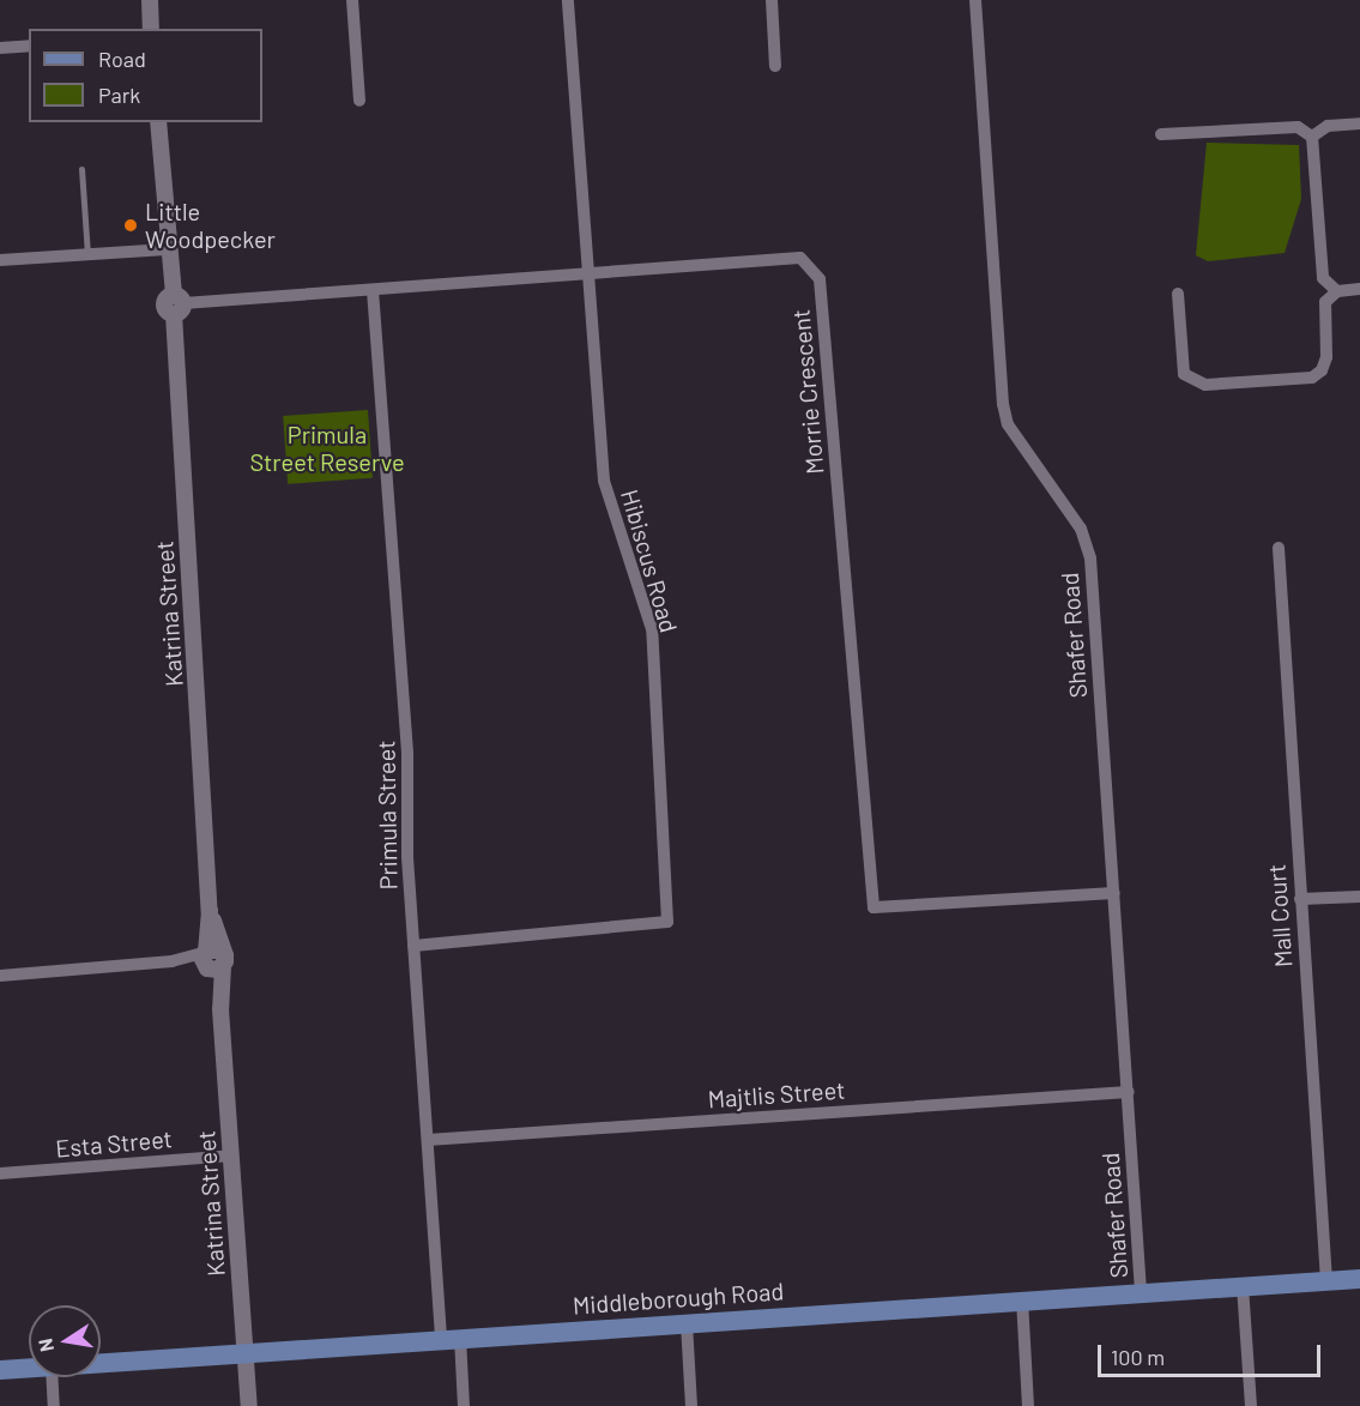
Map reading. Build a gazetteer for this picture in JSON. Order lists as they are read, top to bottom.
{
  "streets": {
    "main road": ["Middleborough Road"],
    "street": [
      "Morrie Crescent",
      "Hibiscus Road",
      "Katrina Street",
      "Shafer Road",
      "Primula Street",
      "Mall Court",
      "Majtlis Street",
      "Esta Street"
    ]
  },
  "crossings": [
    ["Morrie Crescent", "Hibiscus Road"],
    ["Morrie Crescent", "Katrina Street"],
    ["Morrie Crescent", "Shafer Road"],
    ["Morrie Crescent", "Primula Street"],
    ["Hibiscus Road", "Primula Street"],
    ["Katrina Street", "Esta Street"],
    ["Katrina Street", "Middleborough Road"],
    ["Shafer Road", "Majtlis Street"],
    ["Shafer Road", "Middleborough Road"],
    ["Primula Street", "Majtlis Street"],
    ["Primula Street", "Middleborough Road"],
    ["Mall Court", "Middleborough Road"]
  ],
  "parks": ["Primula Street Reserve"],
  "places": ["Little Woodpecker"],
  "legend": ["Road", "Park"],
  "scale_bar": "100 m",
  "north": "left"
}
